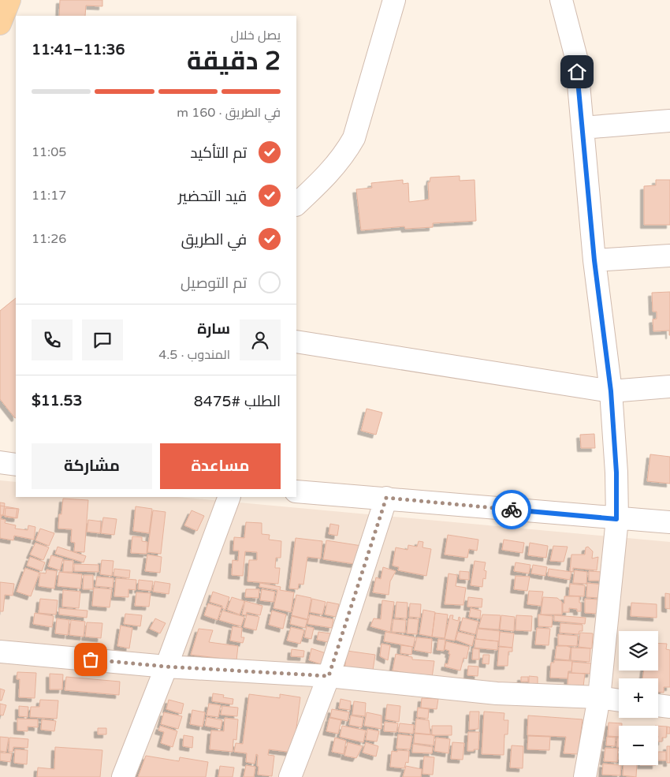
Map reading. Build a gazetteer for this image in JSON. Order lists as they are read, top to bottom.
{
  "page": {
    "heading": ["2 دقيقة", "يصل خلال", "11:36–11:41"],
    "panel": [
      "سارة",
      "المندوب · 4.5",
      "الطلب #8475",
      "$11.53"
    ],
    "bar": "في الطريق · 160 m",
    "list": [
      ["تم التأكيد", "11:05"],
      ["قيد التحضير", "11:17"],
      ["في الطريق", "11:26"],
      "تم التوصيل"
    ],
    "buttons": ["مساعدة", "مشاركة"],
    "map_buttons": ["+", "−"]
  }
}
